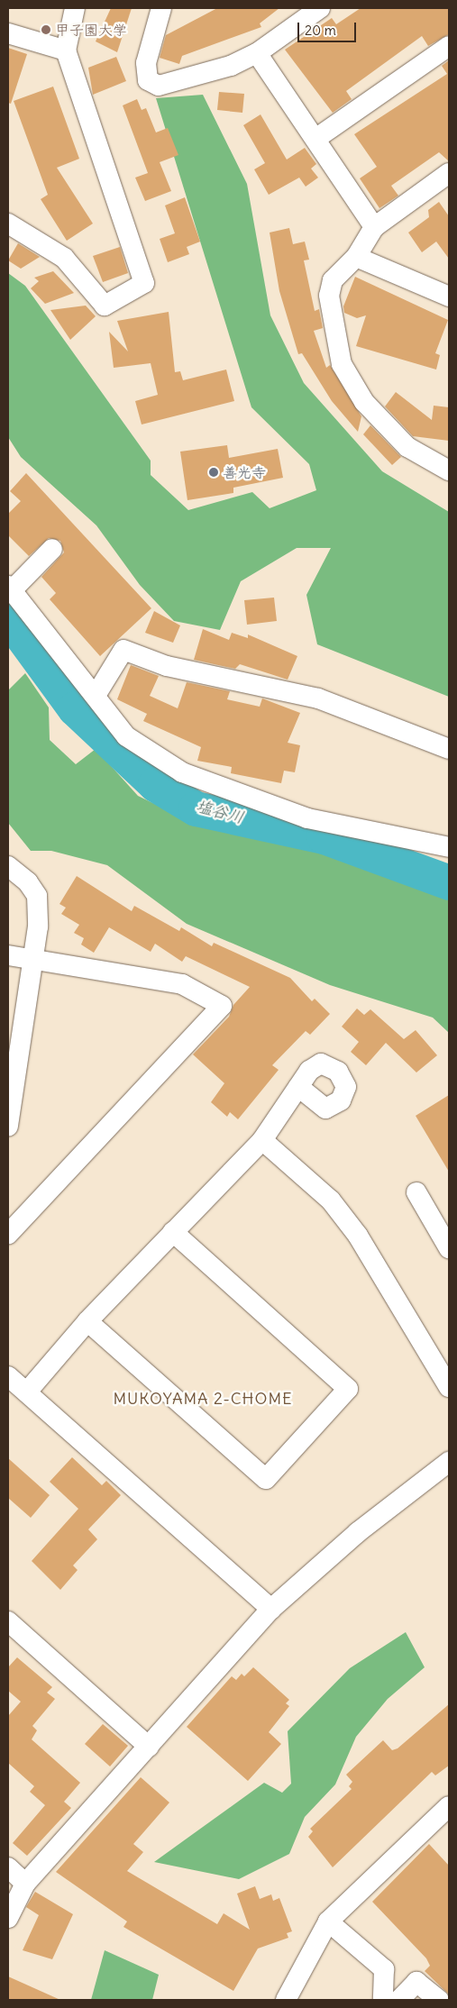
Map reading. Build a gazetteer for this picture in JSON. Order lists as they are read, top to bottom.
{
  "districts": ["MUKOYAMA 2-CHOME"],
  "water": ["塩谷川"],
  "places": ["甲子園大学", "善光寺"],
  "scale_bar": "20 m"
}
